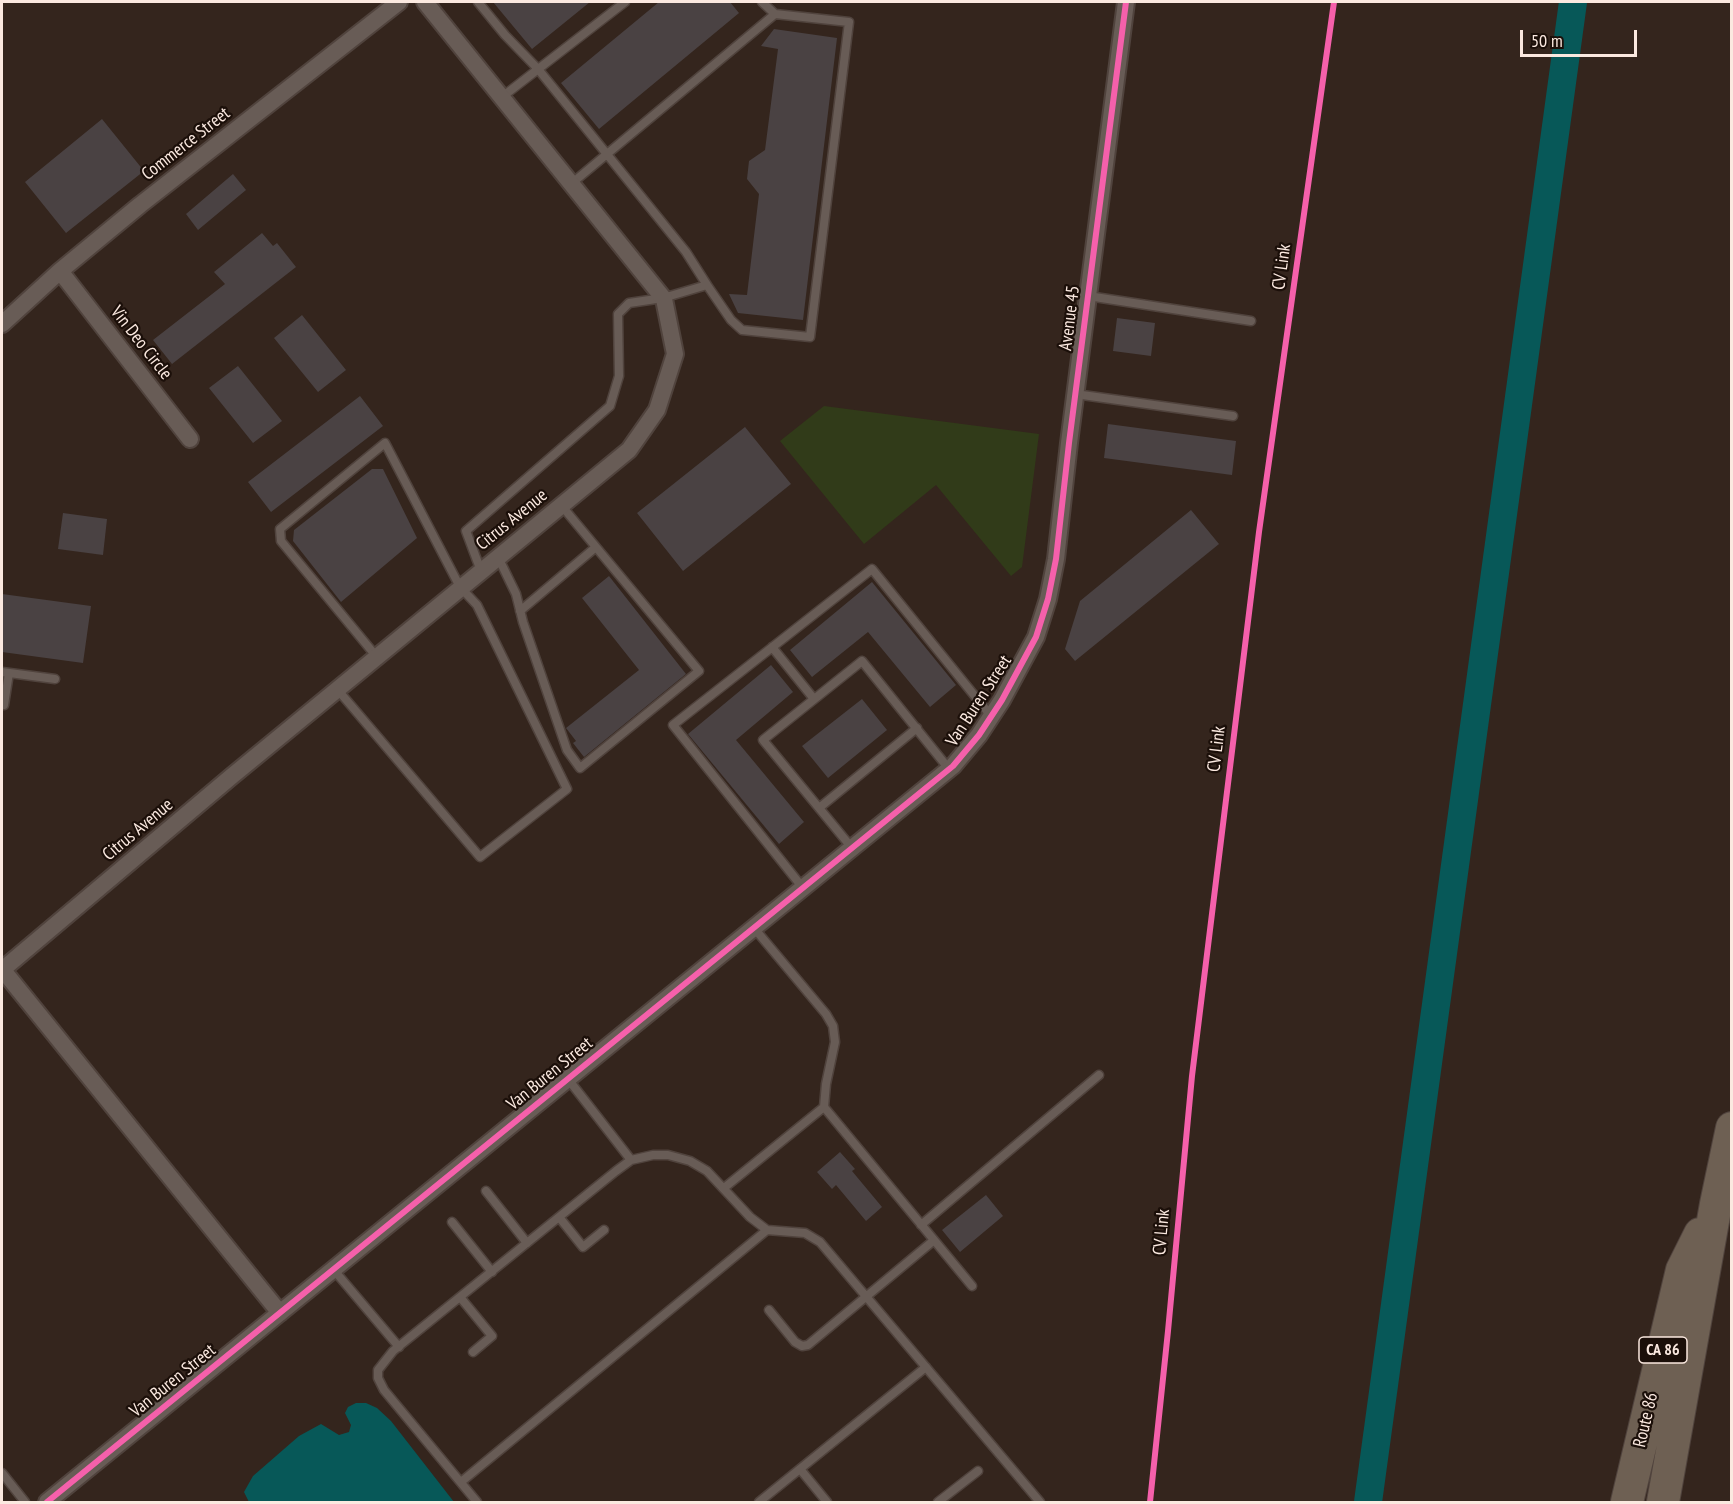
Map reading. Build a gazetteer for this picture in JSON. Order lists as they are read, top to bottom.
{
  "streets": {
    "highway": ["CA 86", "Route 86"],
    "street": [
      "Commerce Street",
      "Avenue 45",
      "Vin Deo Circle",
      "Citrus Avenue",
      "Van Buren Street"
    ],
    "cycle path": ["CV Link"]
  },
  "crossings": [
    ["Commerce Street", "Vin Deo Circle"],
    ["Avenue 45", "Van Buren Street"]
  ],
  "scale_bar": "50 m"
}
